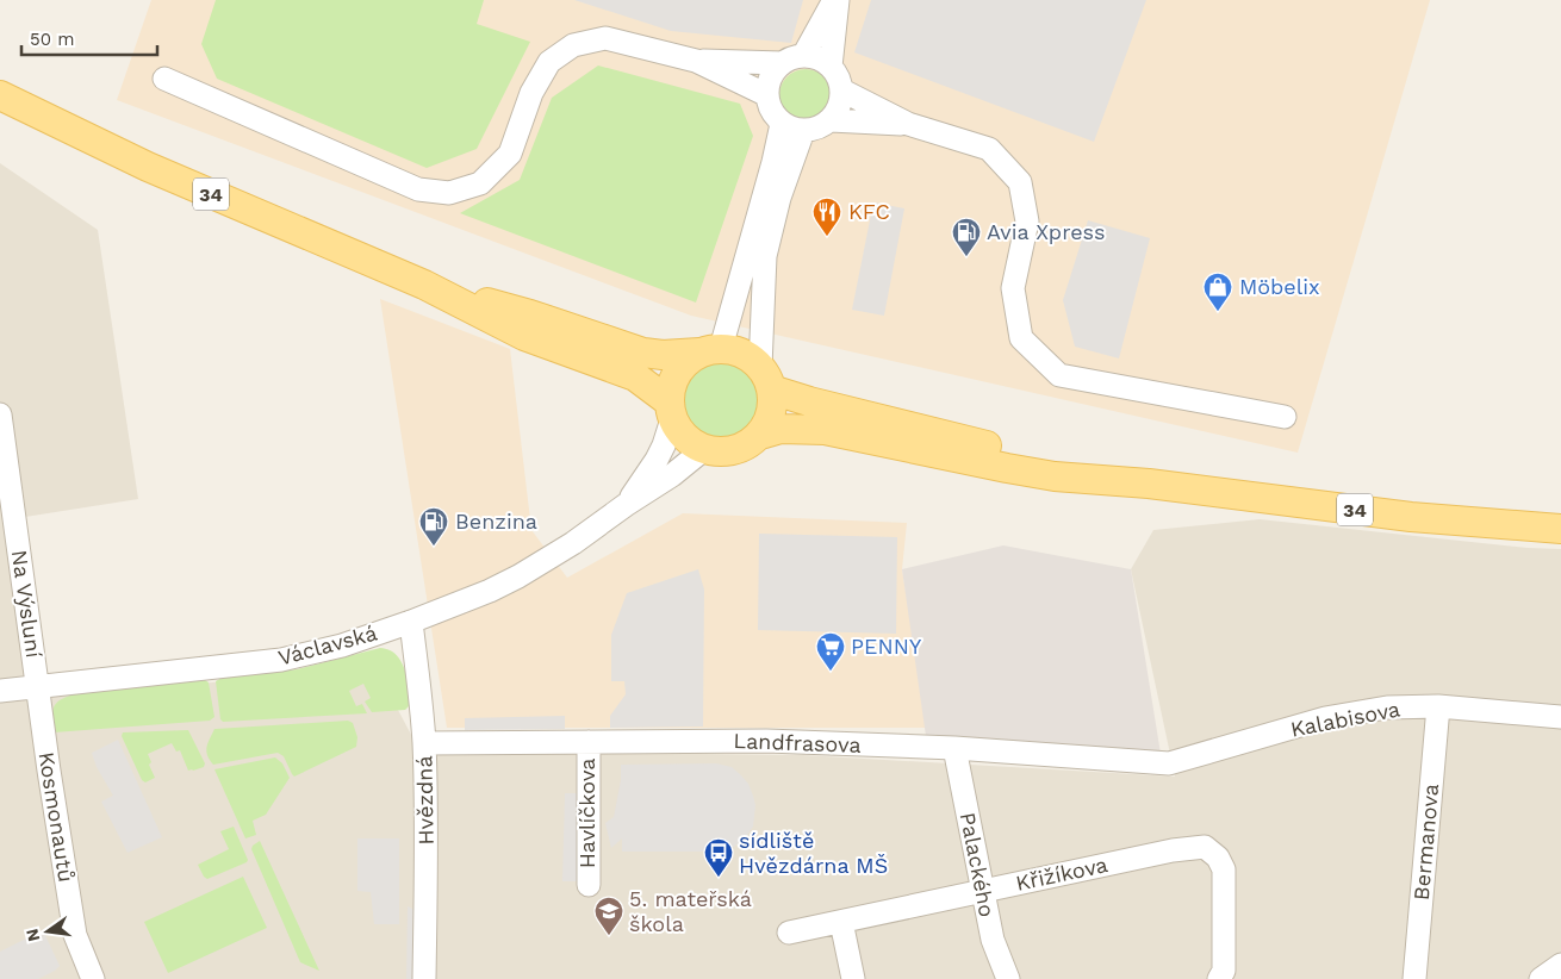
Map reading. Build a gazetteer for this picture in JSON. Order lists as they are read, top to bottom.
{
  "streets": {
    "main road": ["34"],
    "street": [
      "Na Výsluní",
      "Václavská",
      "Kalabisova",
      "Landfrasova",
      "Hvězdná",
      "Havlíčkova",
      "Kosmonautů",
      "Bermanova",
      "Palackého",
      "Křižíkova"
    ]
  },
  "crossings": [
    ["34", "Václavská"],
    ["Na Výsluní", "Václavská"],
    ["Na Výsluní", "Kosmonautů"],
    ["Václavská", "Hvězdná"],
    ["Václavská", "Kosmonautů"],
    ["Kalabisova", "Landfrasova"],
    ["Kalabisova", "Bermanova"],
    ["Landfrasova", "Hvězdná"],
    ["Landfrasova", "Havlíčkova"],
    ["Landfrasova", "Palackého"],
    ["Palackého", "Křižíkova"]
  ],
  "places": {
    "restaurant": ["KFC"],
    "fuel station": ["Avia Xpress", "Benzina"],
    "shop": ["Möbelix"],
    "supermarket": ["PENNY"],
    "bus stop": ["sídliště Hvězdárna MŠ"],
    "school or university": ["5. mateřská škola"]
  },
  "scale_bar": "50 m",
  "north": "left"
}
